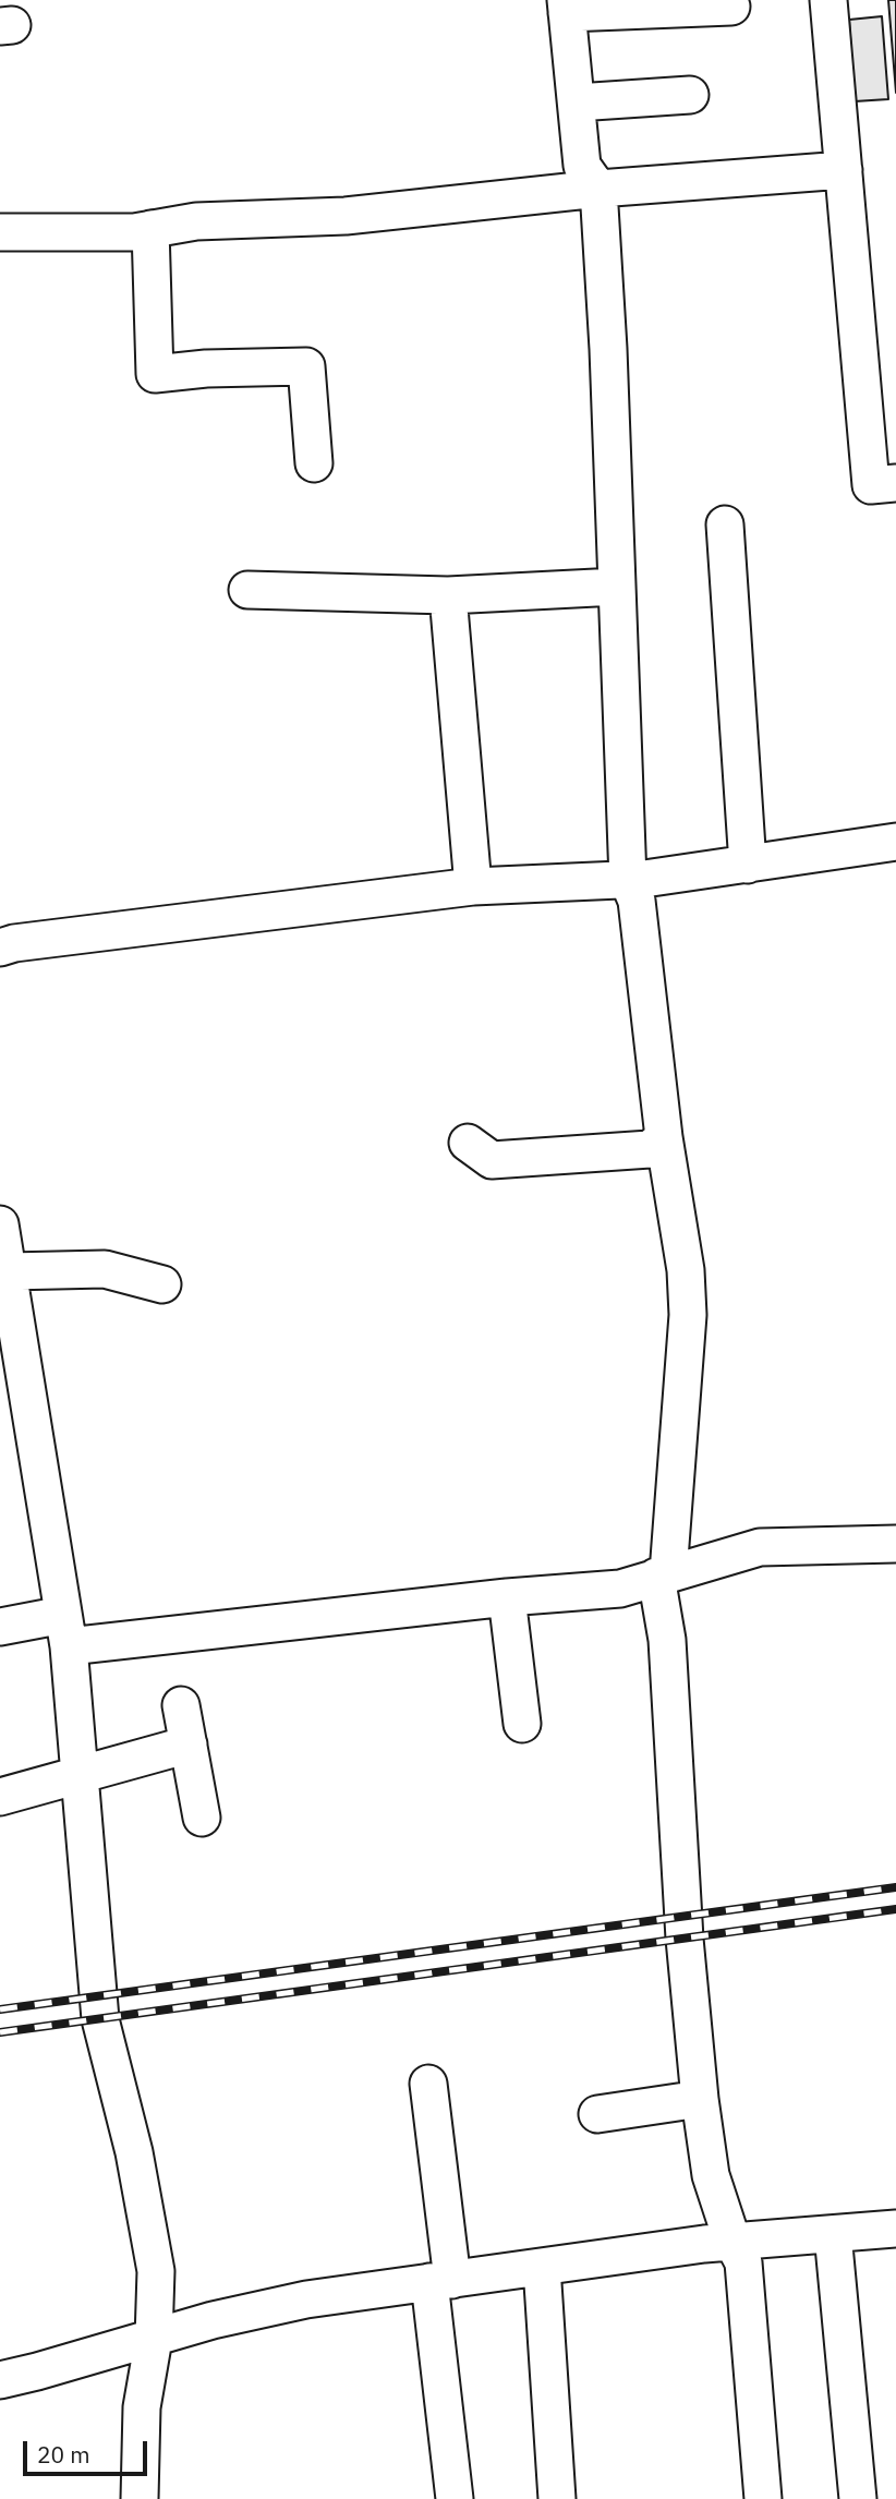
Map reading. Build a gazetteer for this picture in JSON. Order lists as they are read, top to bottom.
{
  "scale_bar": "20 m"
}
